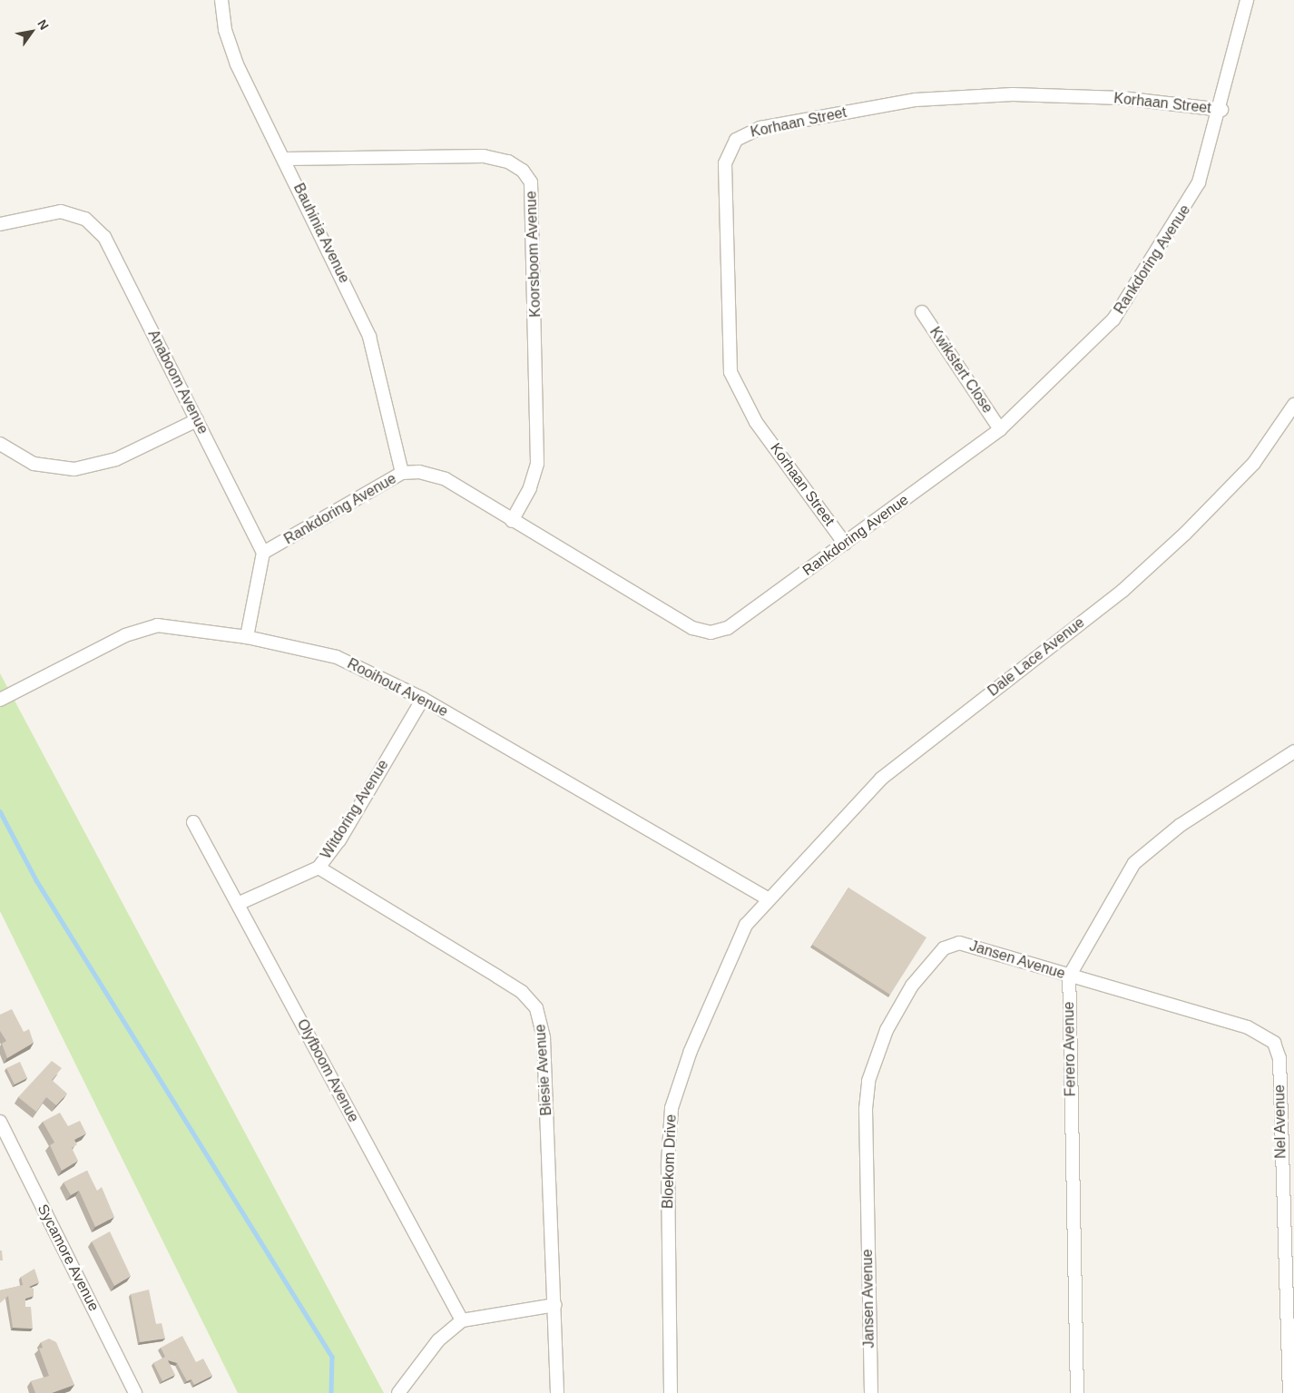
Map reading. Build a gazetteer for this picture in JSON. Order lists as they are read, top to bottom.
{
  "streets": {
    "street": [
      "Korhaan Street",
      "Bauhinia Avenue",
      "Koorsboom Avenue",
      "Rankdoring Avenue",
      "Kwikstert Close",
      "Anaboom Avenue",
      "Dale Lace Avenue",
      "Rooihout Avenue",
      "Witdoring Avenue",
      "Jansen Avenue",
      "Ferero Avenue",
      "Biesie Avenue",
      "Olyfboom Avenue",
      "Nel Avenue",
      "Bloekom Drive",
      "Sycamore Avenue"
    ]
  },
  "crossings": [
    ["Korhaan Street", "Rankdoring Avenue"],
    ["Bauhinia Avenue", "Koorsboom Avenue"],
    ["Bauhinia Avenue", "Rankdoring Avenue"],
    ["Koorsboom Avenue", "Rankdoring Avenue"],
    ["Rankdoring Avenue", "Kwikstert Close"],
    ["Rankdoring Avenue", "Anaboom Avenue"],
    ["Dale Lace Avenue", "Rooihout Avenue"],
    ["Dale Lace Avenue", "Bloekom Drive"],
    ["Rooihout Avenue", "Witdoring Avenue"],
    ["Rooihout Avenue", "Bloekom Drive"],
    ["Witdoring Avenue", "Biesie Avenue"],
    ["Witdoring Avenue", "Olyfboom Avenue"],
    ["Jansen Avenue", "Ferero Avenue"],
    ["Jansen Avenue", "Nel Avenue"]
  ],
  "north": "top right"
}
